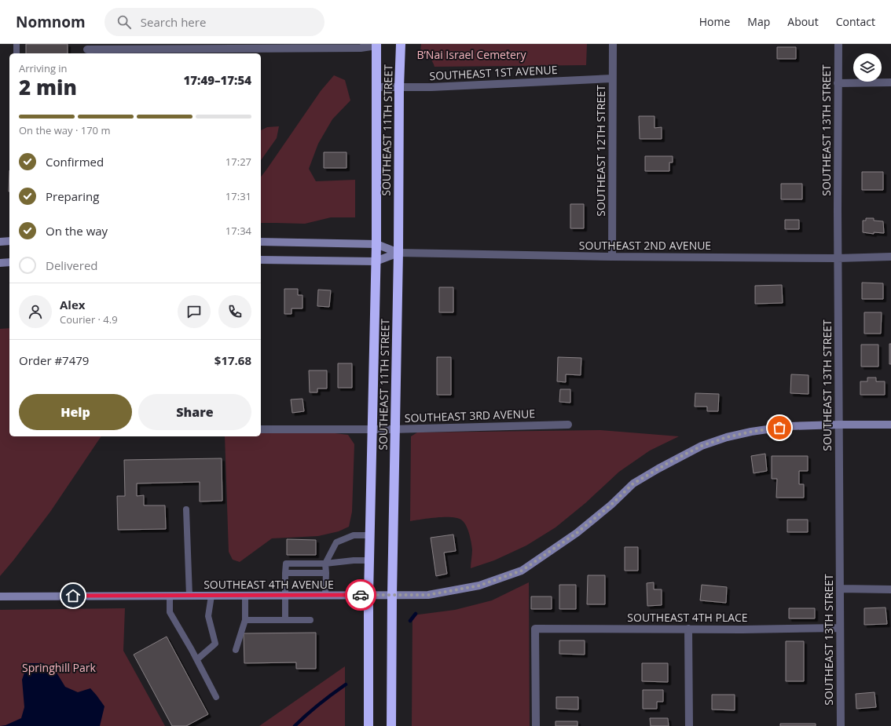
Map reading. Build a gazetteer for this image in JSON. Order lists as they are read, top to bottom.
{
  "streets": {
    "highway": ["SOUTHEAST 11TH STREET"],
    "street": [
      "SOUTHEAST 1ST AVENUE",
      "SOUTHEAST 13TH STREET",
      "SOUTHEAST 12TH STREET",
      "SOUTHEAST 2ND AVENUE",
      "SOUTHEAST 3RD AVENUE",
      "SOUTHEAST 4TH AVENUE",
      "SOUTHEAST 4TH PLACE"
    ]
  },
  "crossings": [
    ["SOUTHEAST 1ST AVENUE", "SOUTHEAST 11TH STREET"],
    ["SOUTHEAST 1ST AVENUE", "SOUTHEAST 12TH STREET"],
    ["SOUTHEAST 11TH STREET", "SOUTHEAST 2ND AVENUE"],
    ["SOUTHEAST 11TH STREET", "SOUTHEAST 3RD AVENUE"],
    ["SOUTHEAST 11TH STREET", "SOUTHEAST 4TH AVENUE"],
    ["SOUTHEAST 13TH STREET", "SOUTHEAST 2ND AVENUE"],
    ["SOUTHEAST 13TH STREET", "SOUTHEAST 4TH AVENUE"],
    ["SOUTHEAST 13TH STREET", "SOUTHEAST 4TH PLACE"],
    ["SOUTHEAST 12TH STREET", "SOUTHEAST 2ND AVENUE"]
  ],
  "parks": ["B’Nai Israel Cemetery", "Springhill Park"],
  "page": {
    "header": "Nomnom",
    "search": "Search here",
    "nav": [
      "Home",
      "Map",
      "About",
      "Contact"
    ],
    "heading": ["2 min", "Arriving in", "17:49–17:54"],
    "panel": [
      "Alex",
      "Courier · 4.9",
      "Order #7479",
      "$17.68"
    ],
    "bar": "On the way · 170 m",
    "list": [
      ["Confirmed", "17:27"],
      ["Preparing", "17:31"],
      ["On the way", "17:34"],
      "Delivered"
    ],
    "buttons": ["Help", "Share"]
  }
}
